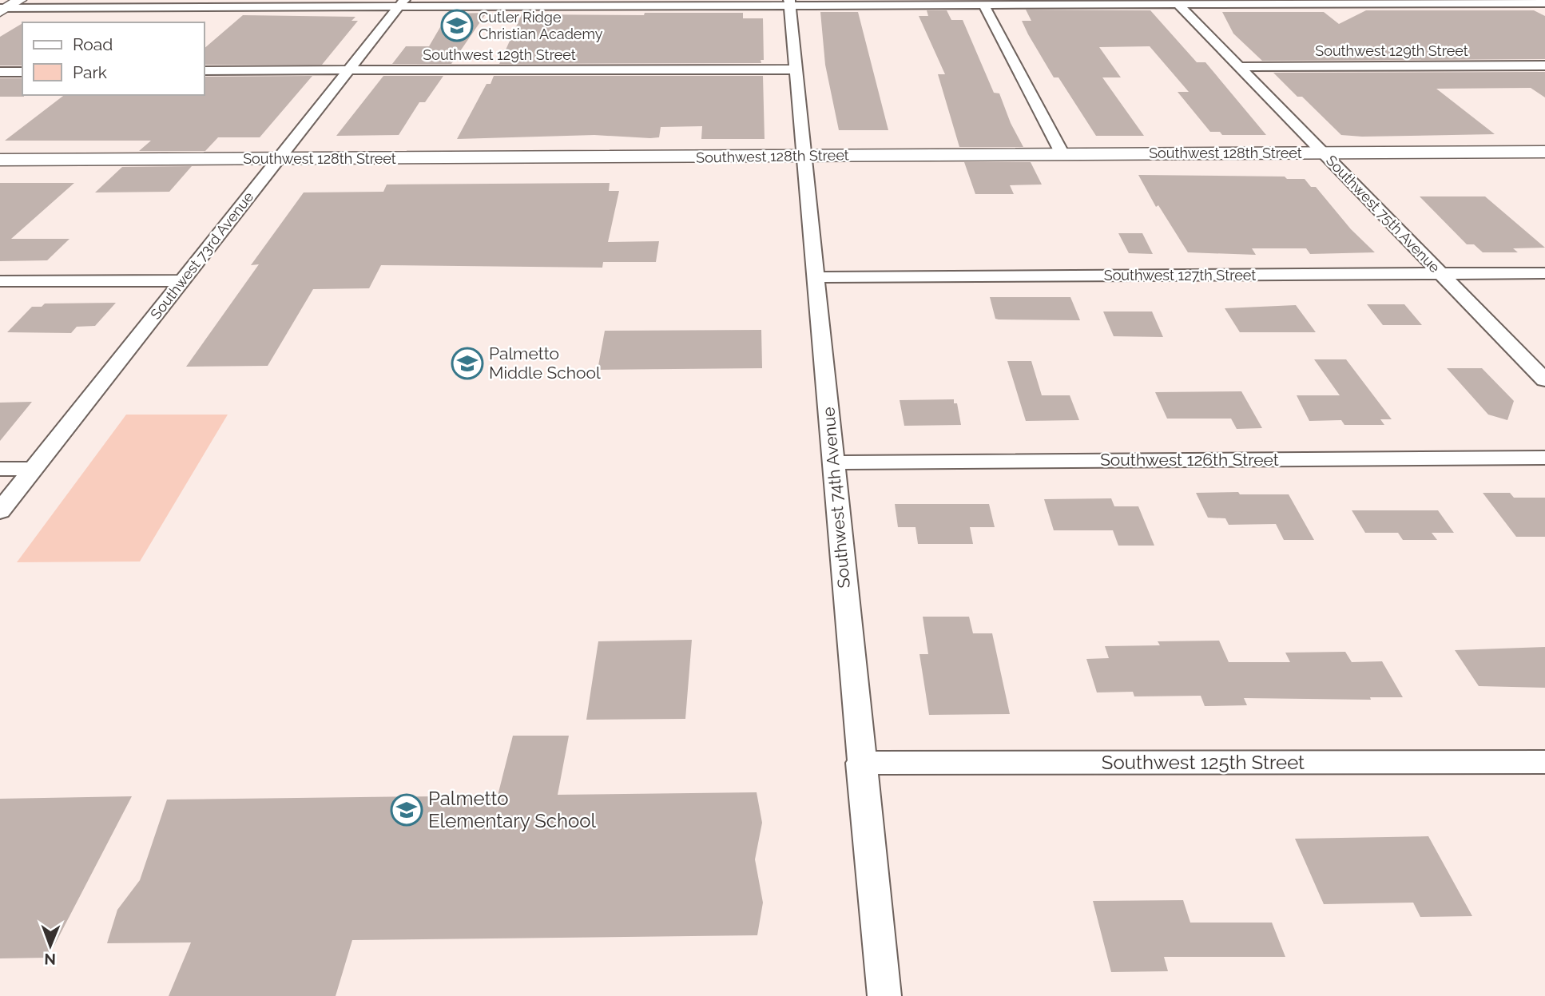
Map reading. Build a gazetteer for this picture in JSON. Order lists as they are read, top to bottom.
{
  "streets": {
    "street": [
      "Southwest 129th Street",
      "Southwest 128th Street",
      "Southwest 75th Avenue",
      "Southwest 73rd Avenue",
      "Southwest 127th Street",
      "Southwest 126th Street",
      "Southwest 74th Avenue",
      "Southwest 125th Street"
    ]
  },
  "crossings": [
    ["Southwest 129th Street", "Southwest 75th Avenue"],
    ["Southwest 129th Street", "Southwest 73rd Avenue"],
    ["Southwest 129th Street", "Southwest 74th Avenue"],
    ["Southwest 128th Street", "Southwest 75th Avenue"],
    ["Southwest 128th Street", "Southwest 73rd Avenue"],
    ["Southwest 128th Street", "Southwest 74th Avenue"],
    ["Southwest 75th Avenue", "Southwest 127th Street"],
    ["Southwest 127th Street", "Southwest 74th Avenue"],
    ["Southwest 126th Street", "Southwest 74th Avenue"],
    ["Southwest 74th Avenue", "Southwest 125th Street"]
  ],
  "places": {
    "school or university": ["Cutler Ridge Christian Academy", "Palmetto Middle School", "Palmetto Elementary School"]
  },
  "legend": ["Road", "Park"],
  "north": "bottom"
}
